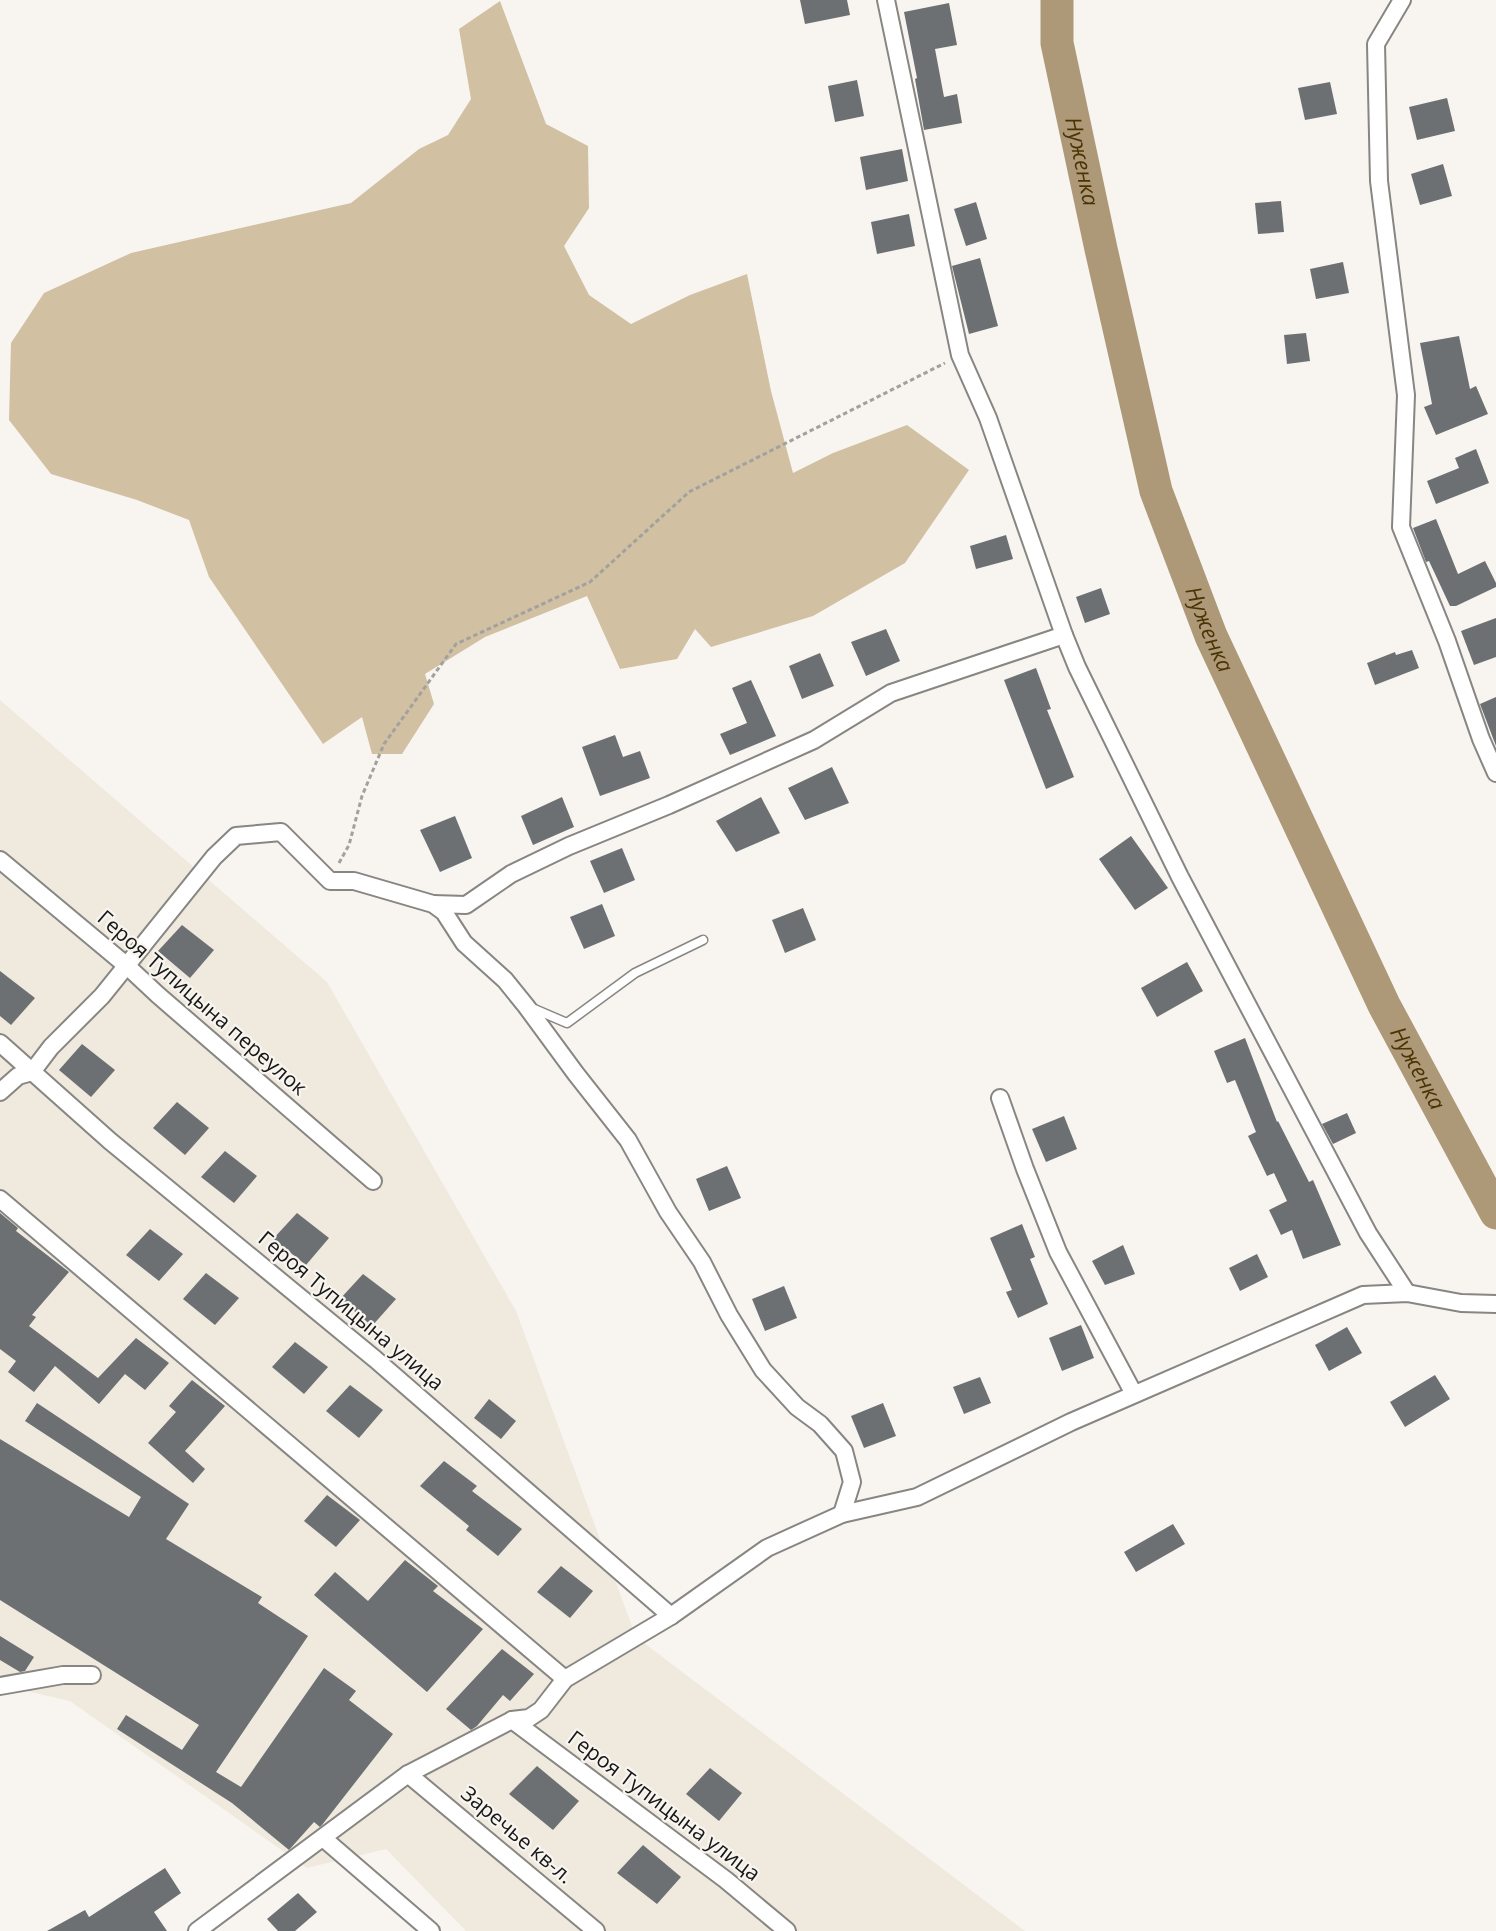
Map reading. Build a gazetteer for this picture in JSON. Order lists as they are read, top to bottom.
{
  "streets": {
    "street": ["Героя Тупицына переулок", "Героя Тупицына улица", "Заречье кв-л."]
  },
  "water": ["Нуженка"]
}
